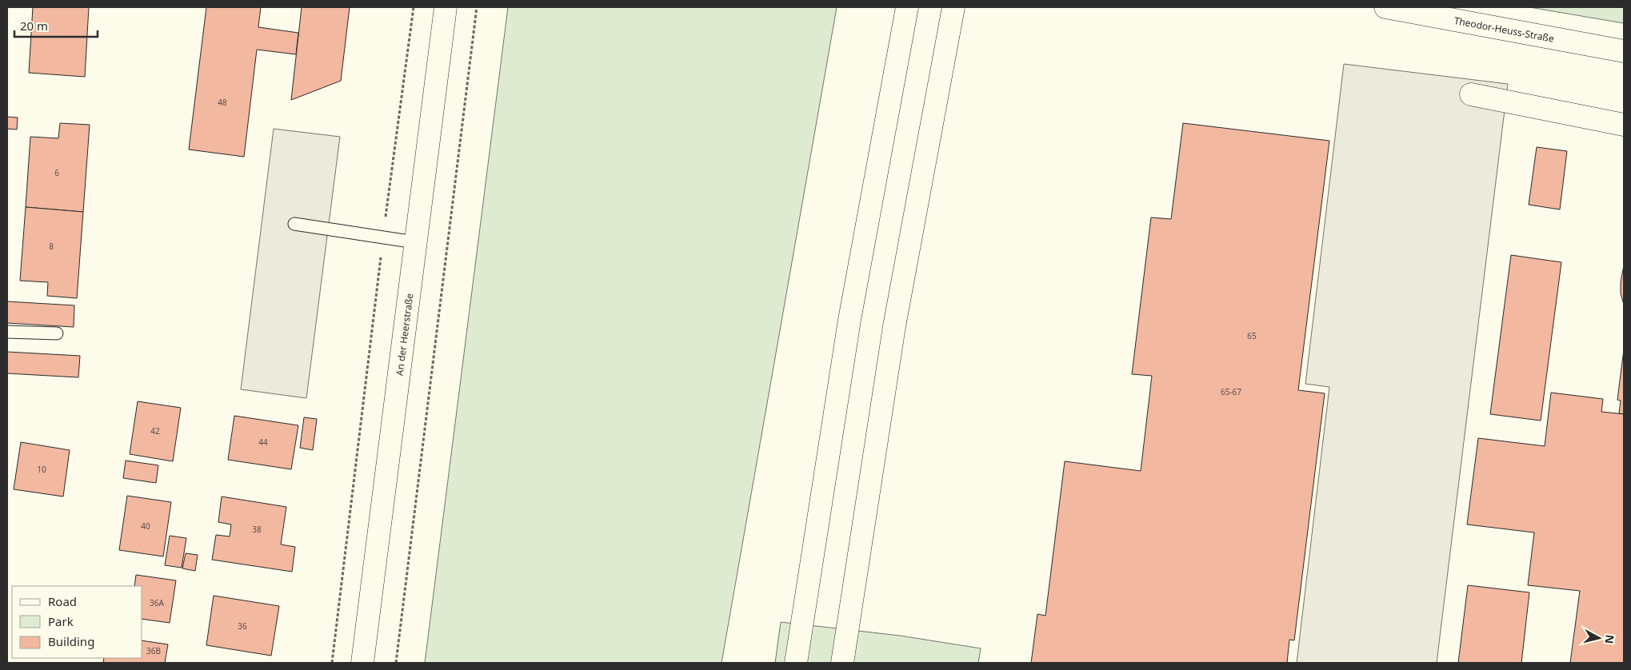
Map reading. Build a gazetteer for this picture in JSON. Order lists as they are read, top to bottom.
{
  "streets": {
    "main road": ["Theodor-Heuss-Straße", "An der Heerstraße"]
  },
  "house_numbers": [
    "48",
    "6",
    "8",
    "65",
    "65-67",
    "42",
    "44",
    "10",
    "40",
    "38",
    "36A",
    "36",
    "36B"
  ],
  "legend": ["Road", "Park", "Building"],
  "scale_bar": "20 m",
  "north": "right"
}
